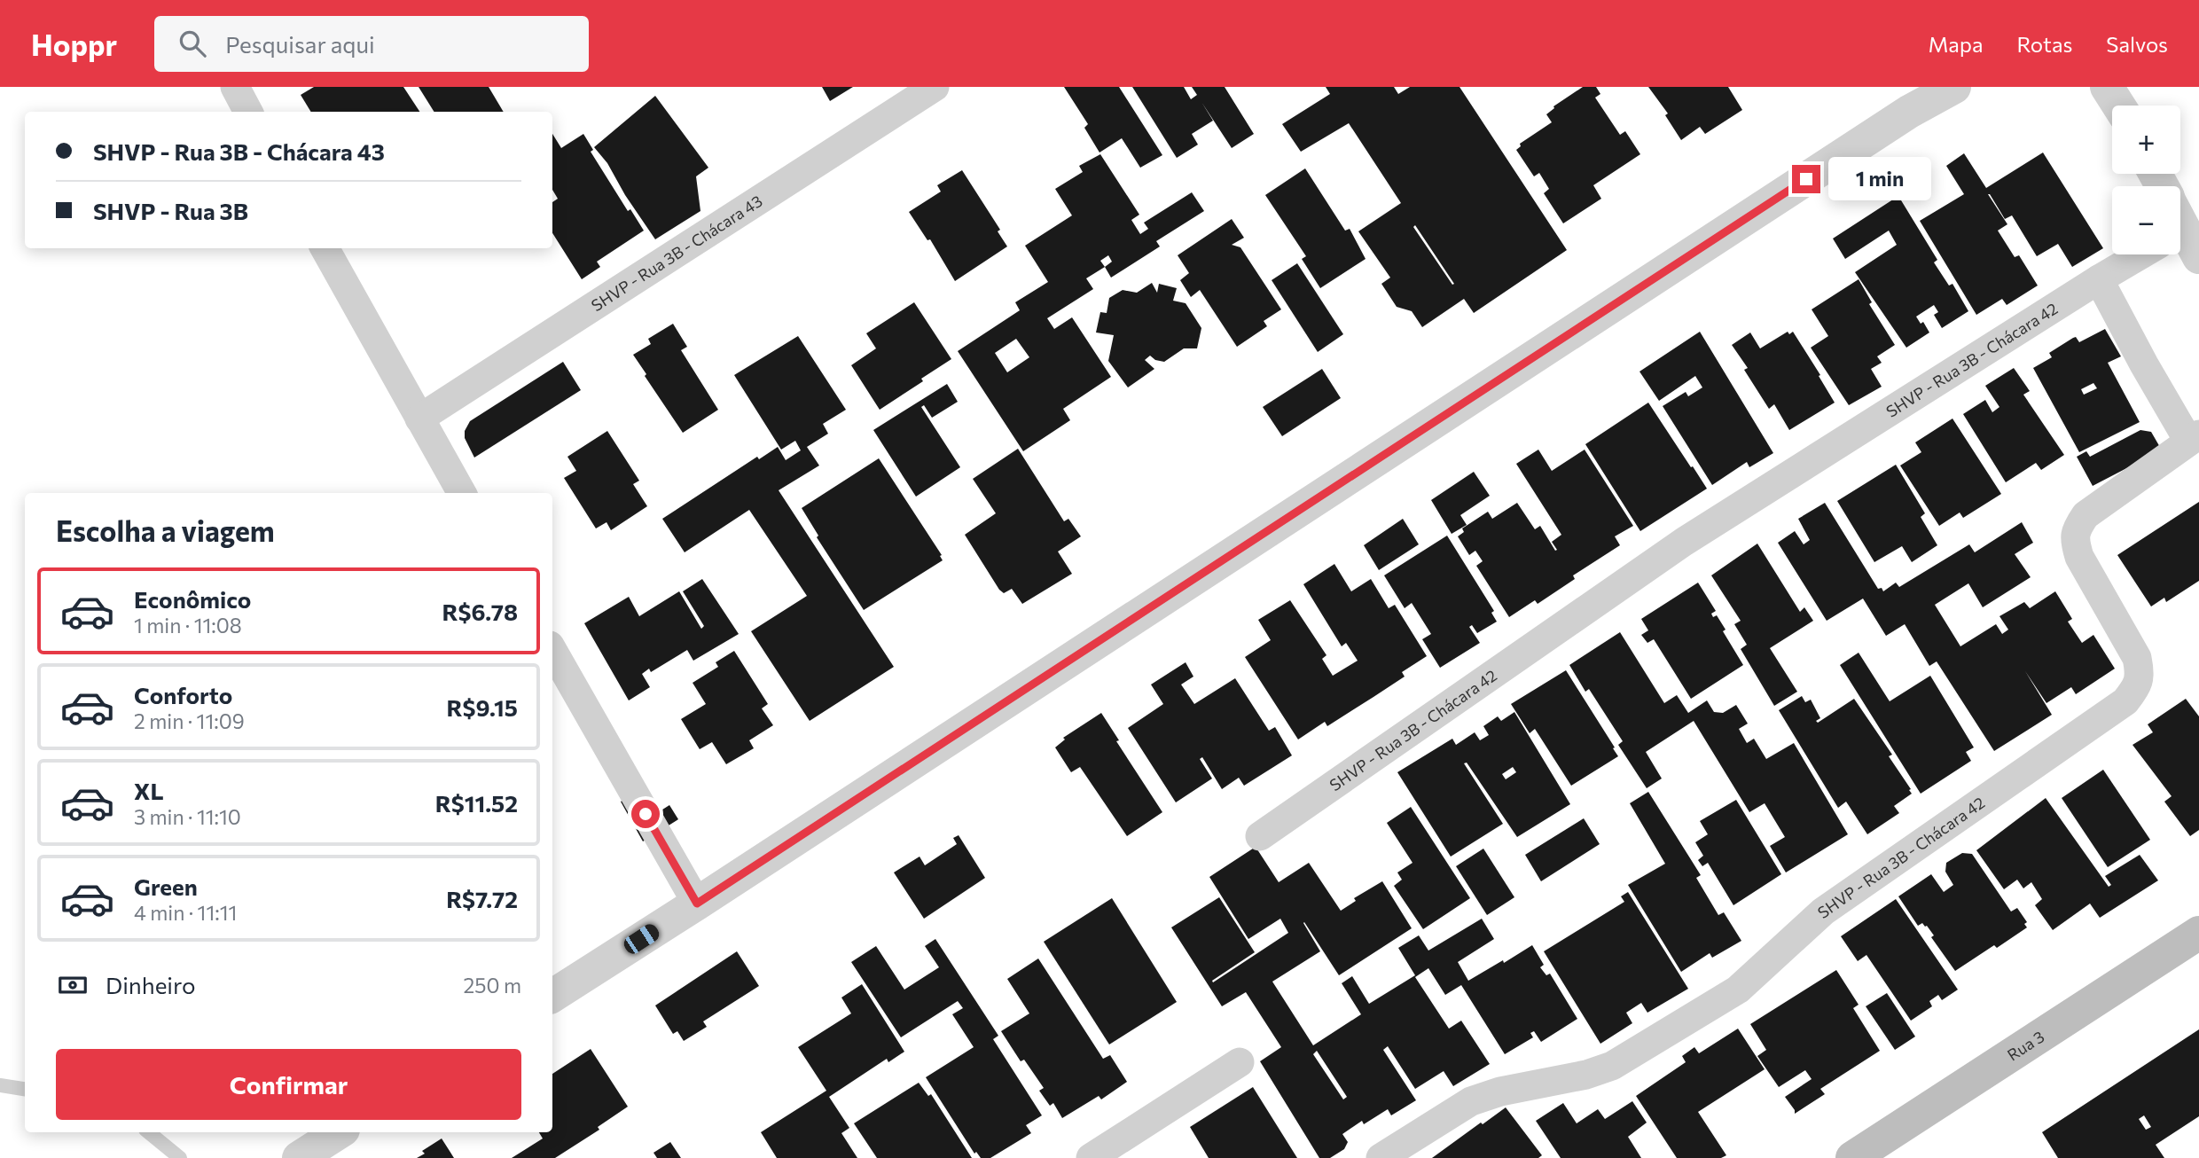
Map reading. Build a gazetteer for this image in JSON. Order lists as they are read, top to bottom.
{
  "streets": {
    "main road": ["Rua 3"],
    "street": ["SHVP - Rua 3B - Chácara 43", "SHVP - Rua 3B - Chácara 42"]
  },
  "page": {
    "header": "Hoppr",
    "search": "Pesquisar aqui",
    "nav": ["Mapa", "Rotas", "Salvos"],
    "map_buttons": ["+", "−"],
    "banner": ["SHVP - Rua 3B - Chácara 43", "SHVP - Rua 3B"],
    "bubble": "1 min",
    "heading": "Escolha a viagem",
    "list": [
      {
        "name": "Econômico",
        "note": "1 min · 11:08",
        "value": "R$6.78"
      },
      {
        "name": "Conforto",
        "note": "2 min · 11:09",
        "value": "R$9.15"
      },
      {
        "name": "XL",
        "note": "3 min · 11:10",
        "value": "R$11.52"
      },
      {
        "name": "Green",
        "note": "4 min · 11:11",
        "value": "R$7.72"
      }
    ],
    "pay": ["Dinheiro", "250 m"],
    "buttons": "Confirmar"
  }
}
